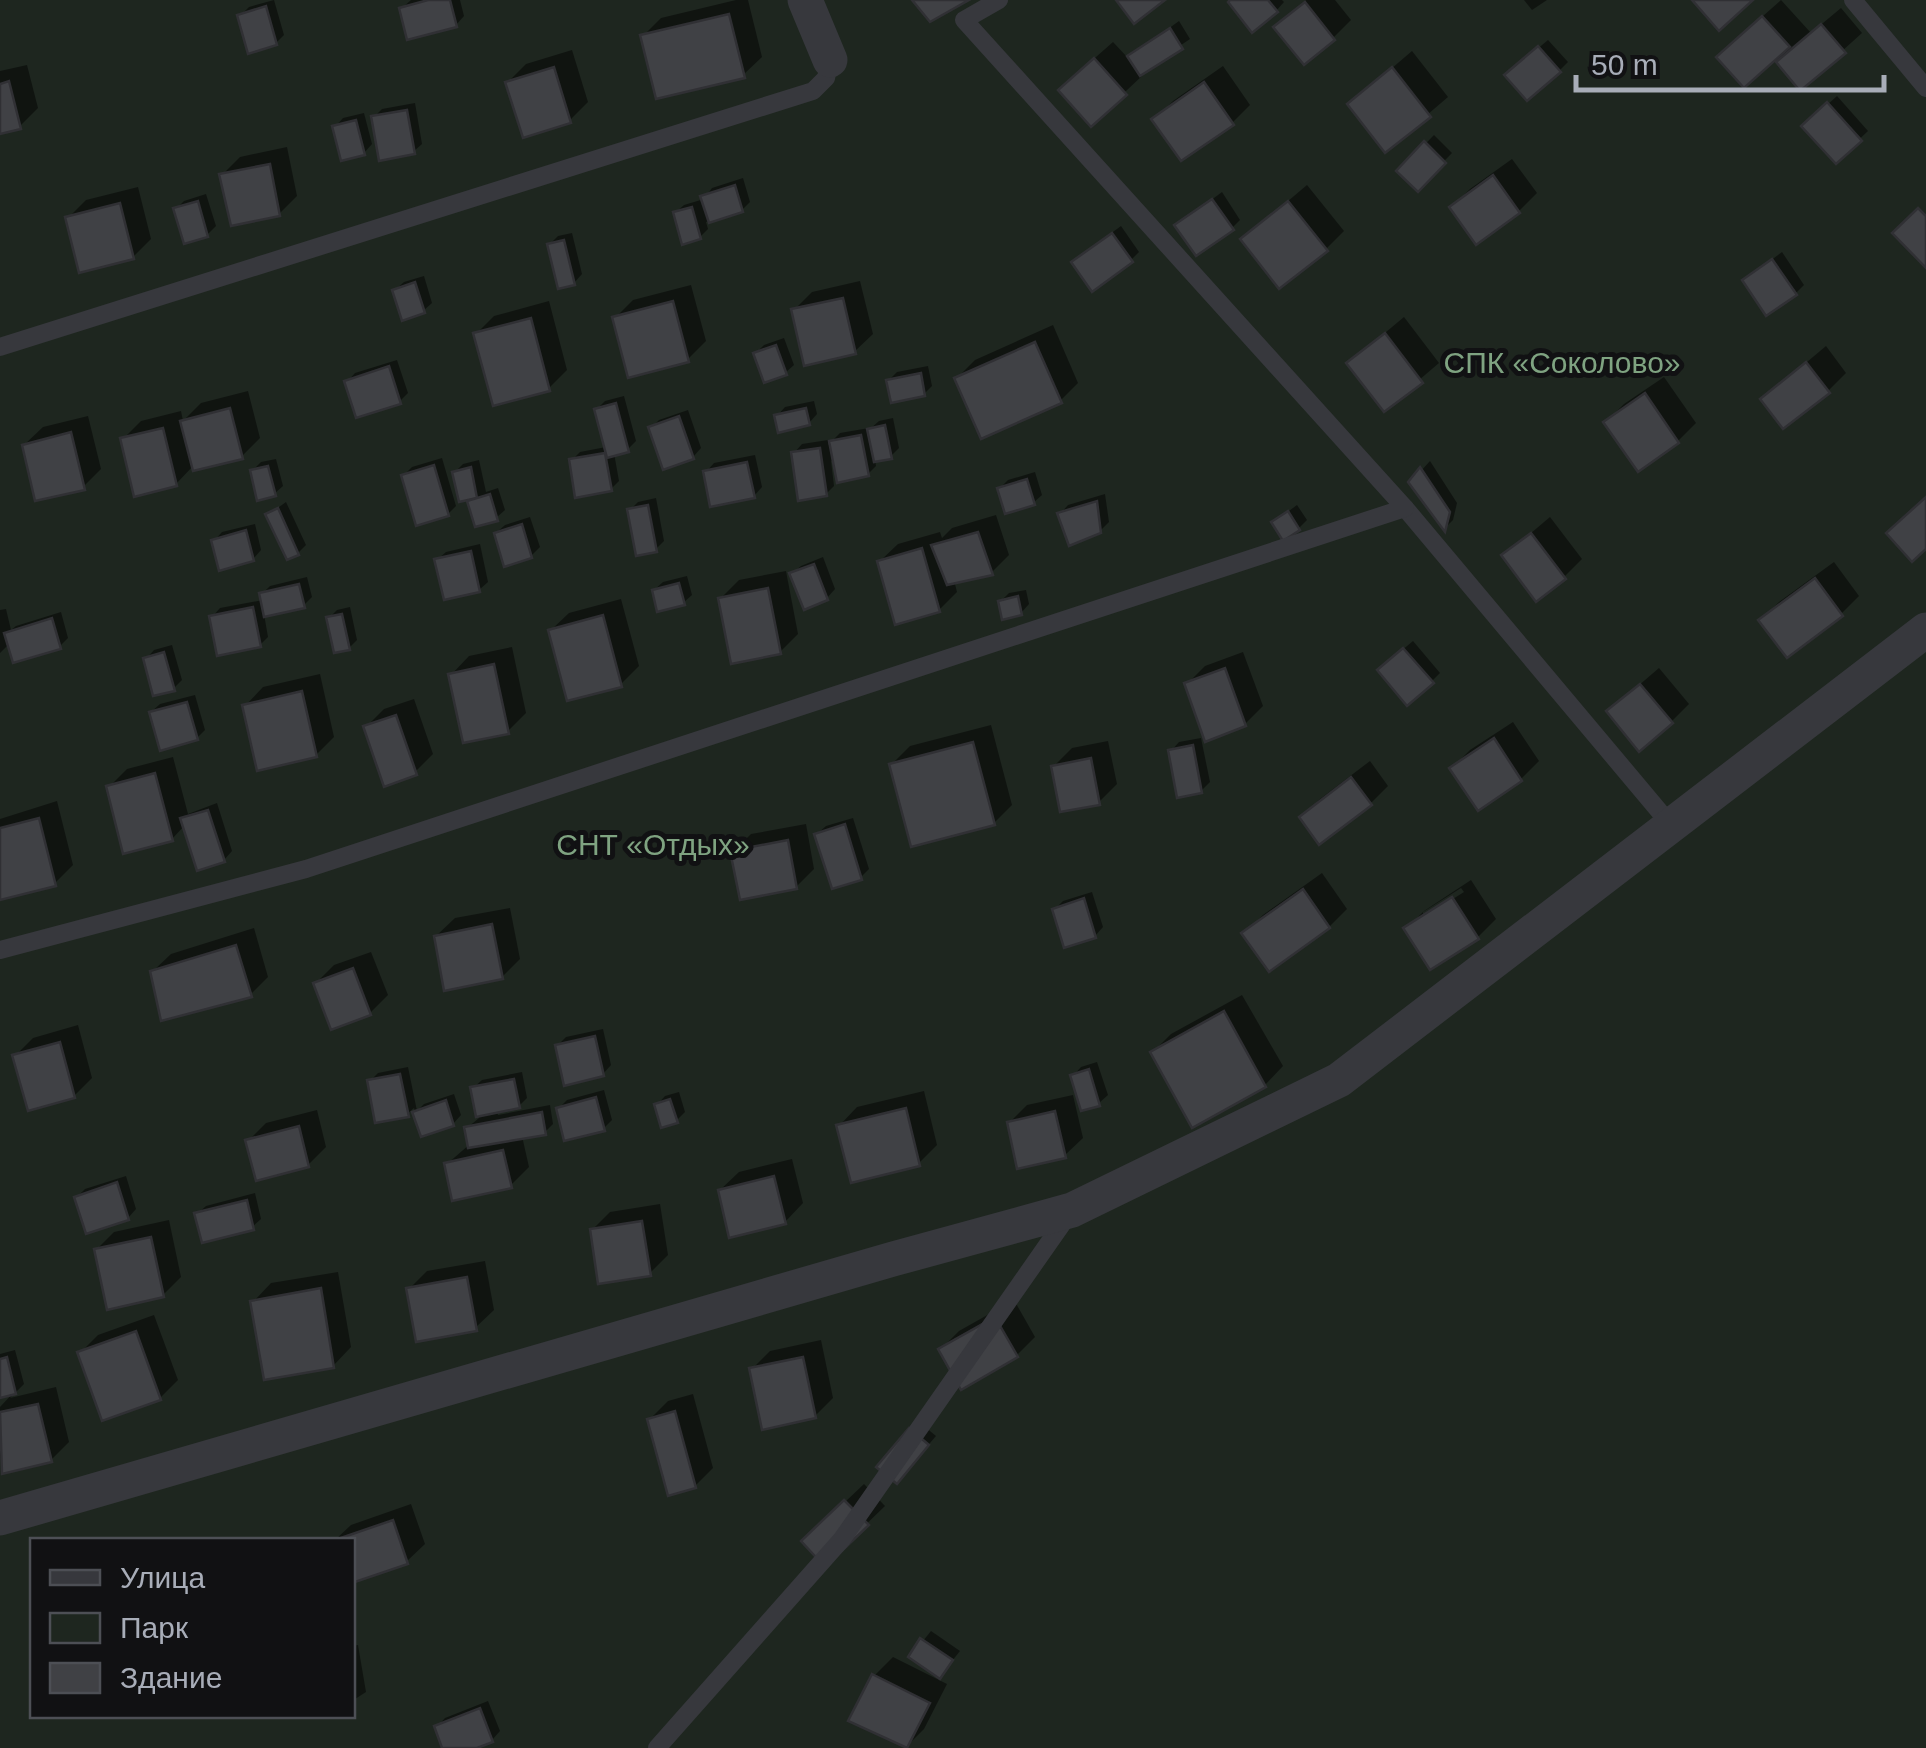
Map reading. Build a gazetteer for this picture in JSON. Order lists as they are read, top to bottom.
{
  "parks": ["СПК «Соколово»", "СНТ «Отдых»"],
  "legend": ["Улица", "Парк", "Здание"],
  "scale_bar": "50 m"
}
